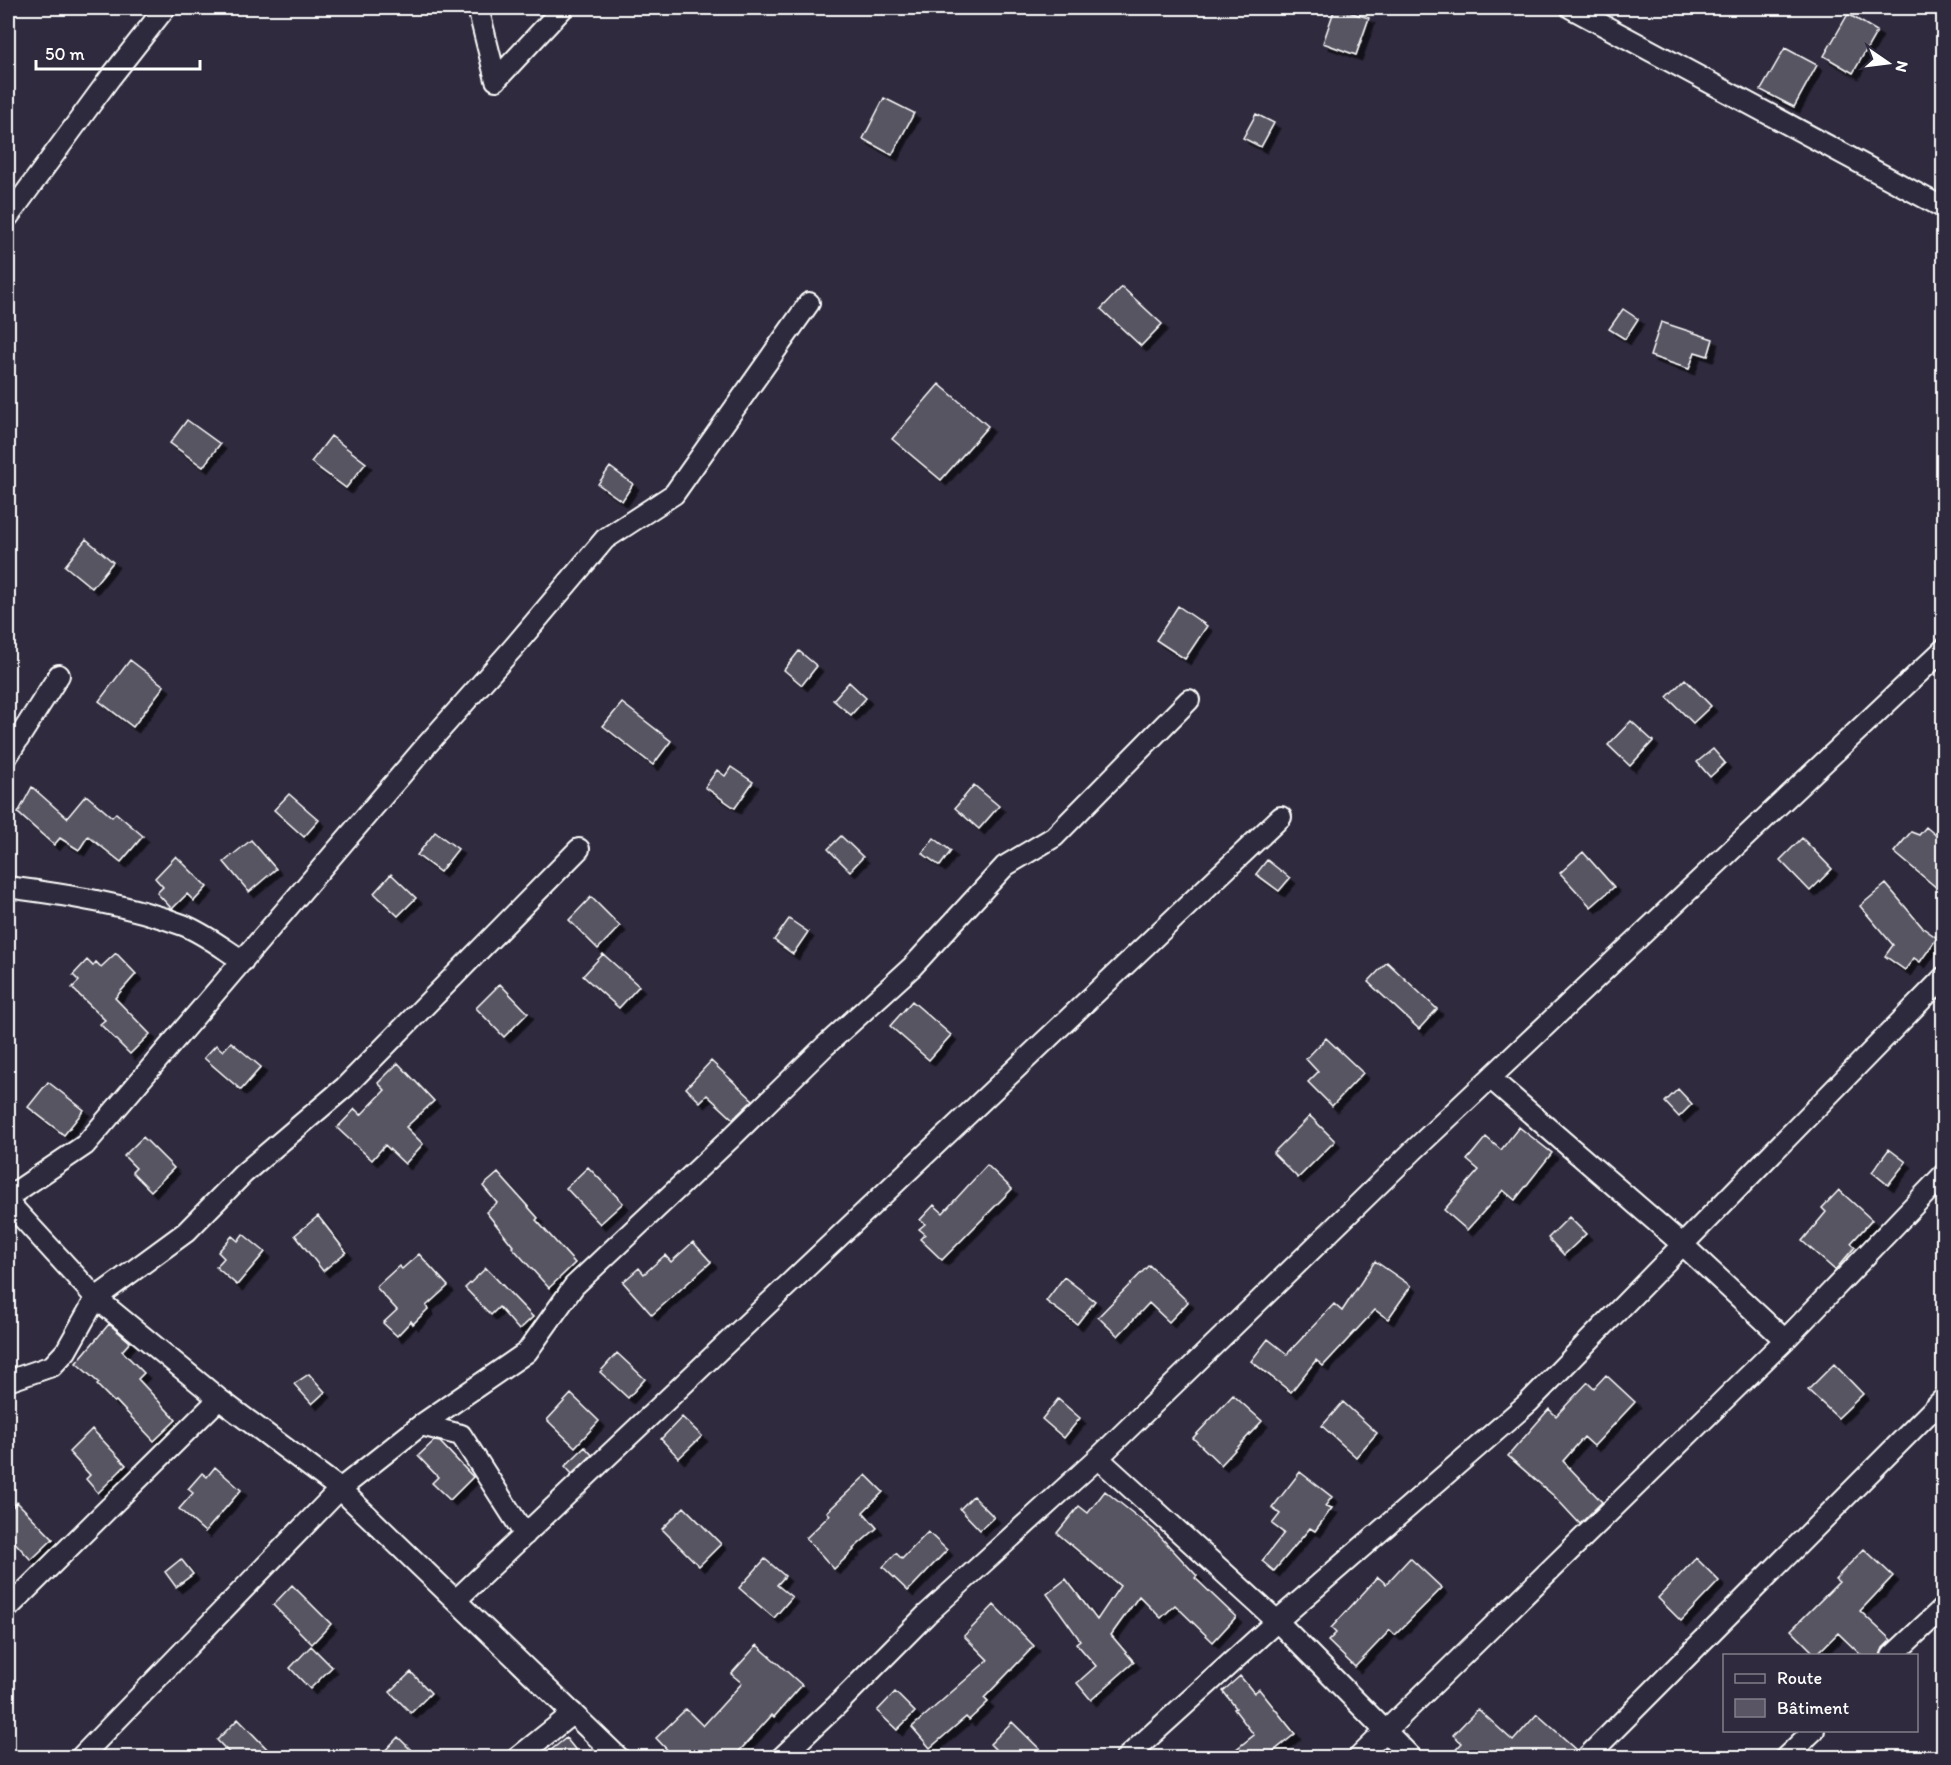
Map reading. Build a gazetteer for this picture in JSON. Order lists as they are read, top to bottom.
{
  "legend": ["Route", "Bâtiment"],
  "scale_bar": "50 m",
  "north": "right"
}
